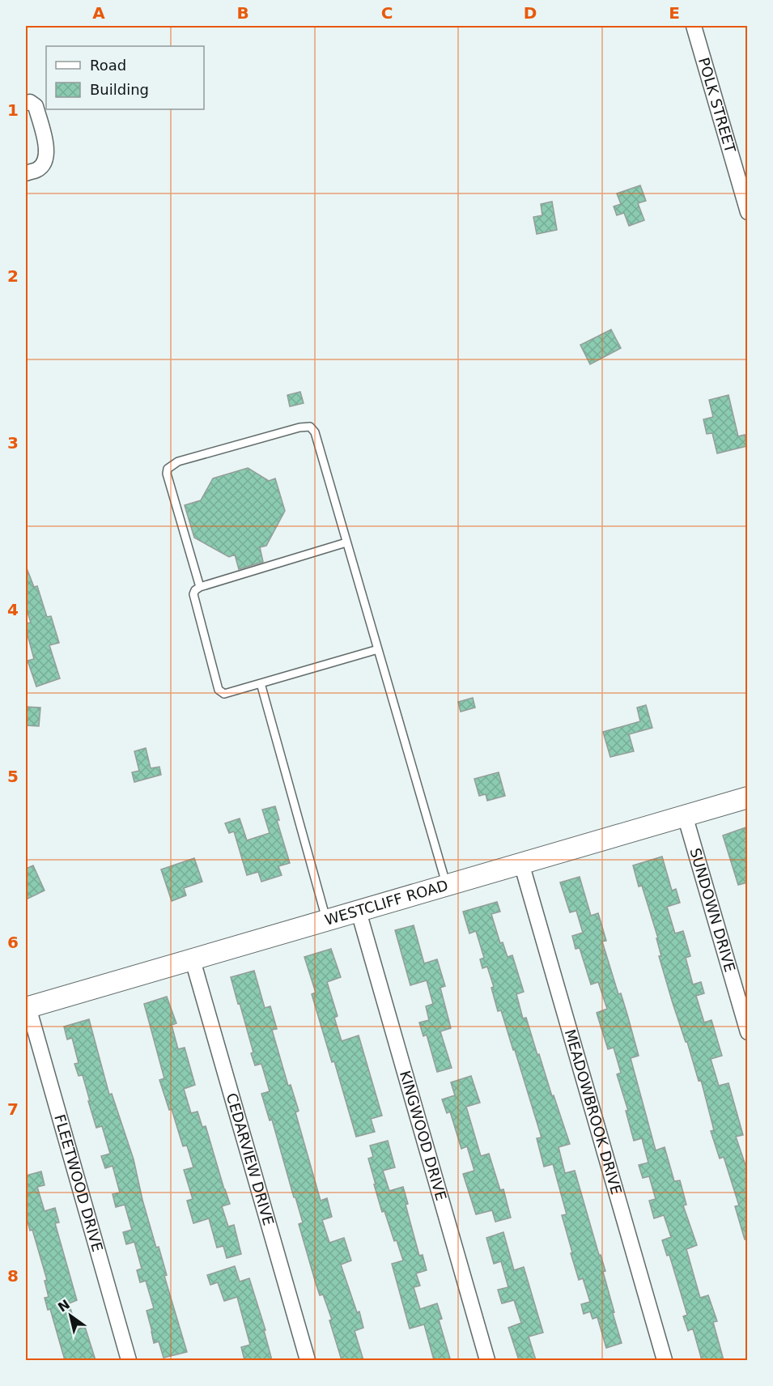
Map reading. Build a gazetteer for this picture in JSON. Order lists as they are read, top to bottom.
{
  "streets": {
    "street": [
      "POLK STREET",
      "WESTCLIFF ROAD",
      "SUNDOWN DRIVE",
      "MEADOWBROOK DRIVE",
      "KINGWOOD DRIVE",
      "CEDARVIEW DRIVE",
      "FLEETWOOD DRIVE"
    ]
  },
  "crossings": [
    ["WESTCLIFF ROAD", "SUNDOWN DRIVE"],
    ["WESTCLIFF ROAD", "MEADOWBROOK DRIVE"],
    ["WESTCLIFF ROAD", "KINGWOOD DRIVE"],
    ["WESTCLIFF ROAD", "CEDARVIEW DRIVE"],
    ["WESTCLIFF ROAD", "FLEETWOOD DRIVE"]
  ],
  "legend": ["Road", "Building"],
  "north": "top left",
  "grid": {
    "columns": [
      "A",
      "B",
      "C",
      "D",
      "E"
    ],
    "rows": [
      "1",
      "2",
      "3",
      "4",
      "5",
      "6",
      "7",
      "8"
    ]
  }
}
